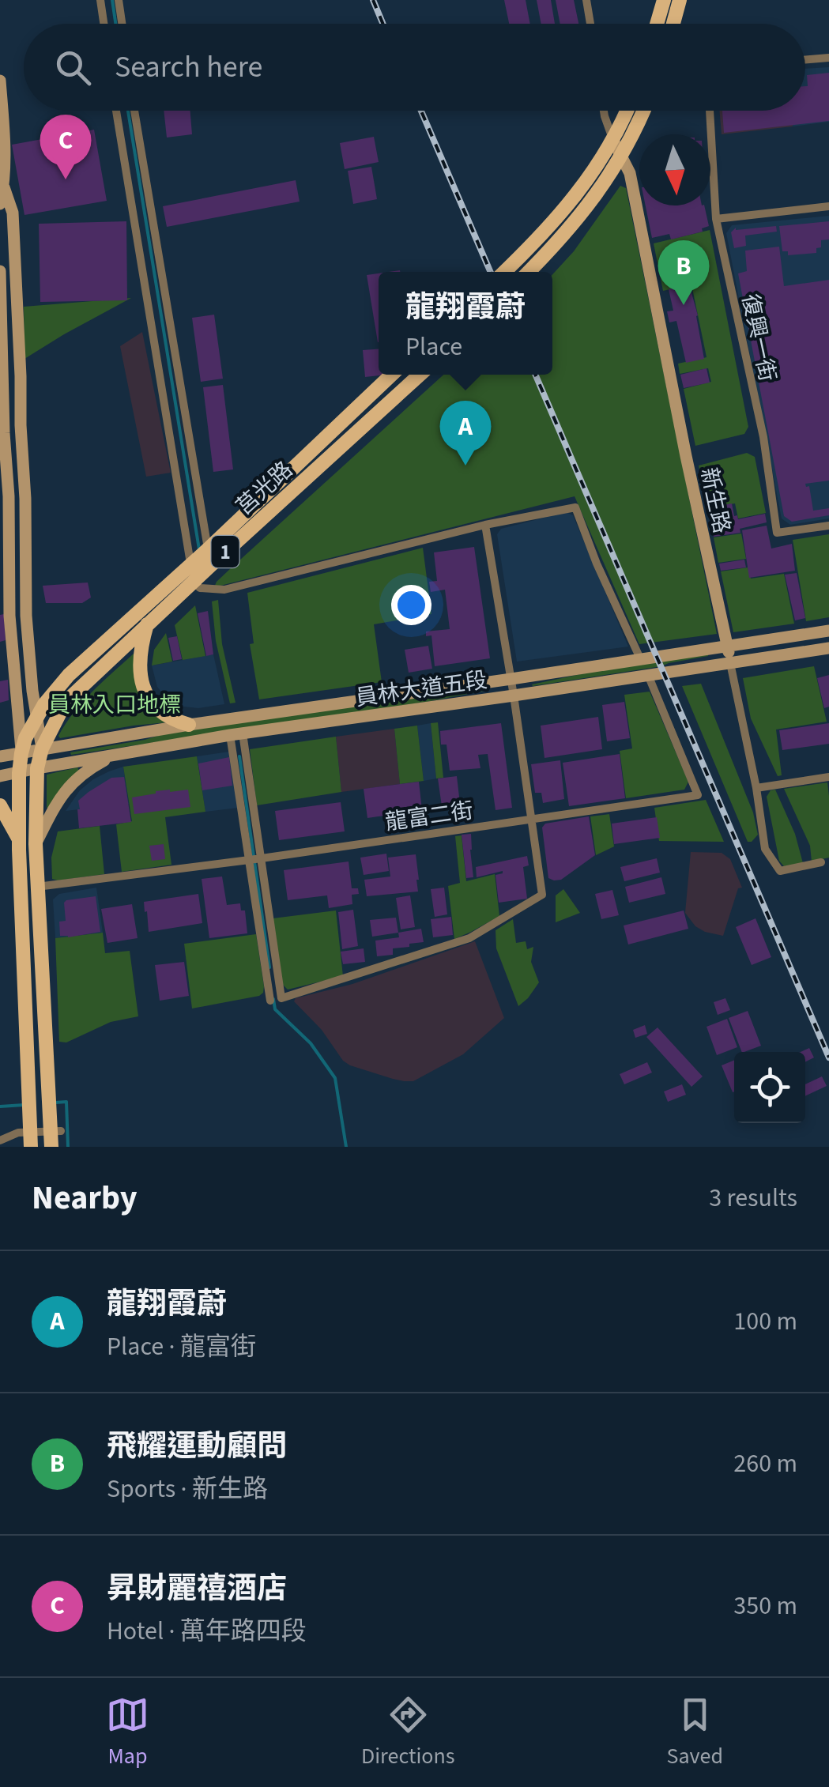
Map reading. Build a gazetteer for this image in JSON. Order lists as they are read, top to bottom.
{
  "streets": {
    "main road": [
      "莒光路",
      "新生路",
      "1",
      "員林大道五段"
    ],
    "street": ["復興一街", "龍富二街"]
  },
  "crossings": [
    ["莒光路", "1"],
    ["莒光路", "員林大道五段"],
    ["新生路", "員林大道五段"],
    ["1", "員林大道五段"],
    ["1", "龍富二街"],
    ["員林大道五段", "龍富二街"]
  ],
  "parks": ["員林入口地標"],
  "north": "bottom",
  "page": {
    "search": "Search here",
    "pins": ["C", "B", "A"],
    "popup": ["龍翔霞蔚", "Place"],
    "heading": ["Nearby", "3 results"],
    "list": [
      {
        "mark": "A",
        "name": "龍翔霞蔚",
        "note": "Place · 龍富街",
        "value": "100 m"
      },
      {
        "mark": "B",
        "name": "飛耀運動顧問",
        "note": "Sports · 新生路",
        "value": "260 m"
      },
      {
        "mark": "C",
        "name": "昇財麗禧酒店",
        "note": "Hotel · 萬年路四段",
        "value": "350 m"
      }
    ],
    "nav": ["Map", "Directions", "Saved"]
  }
}
